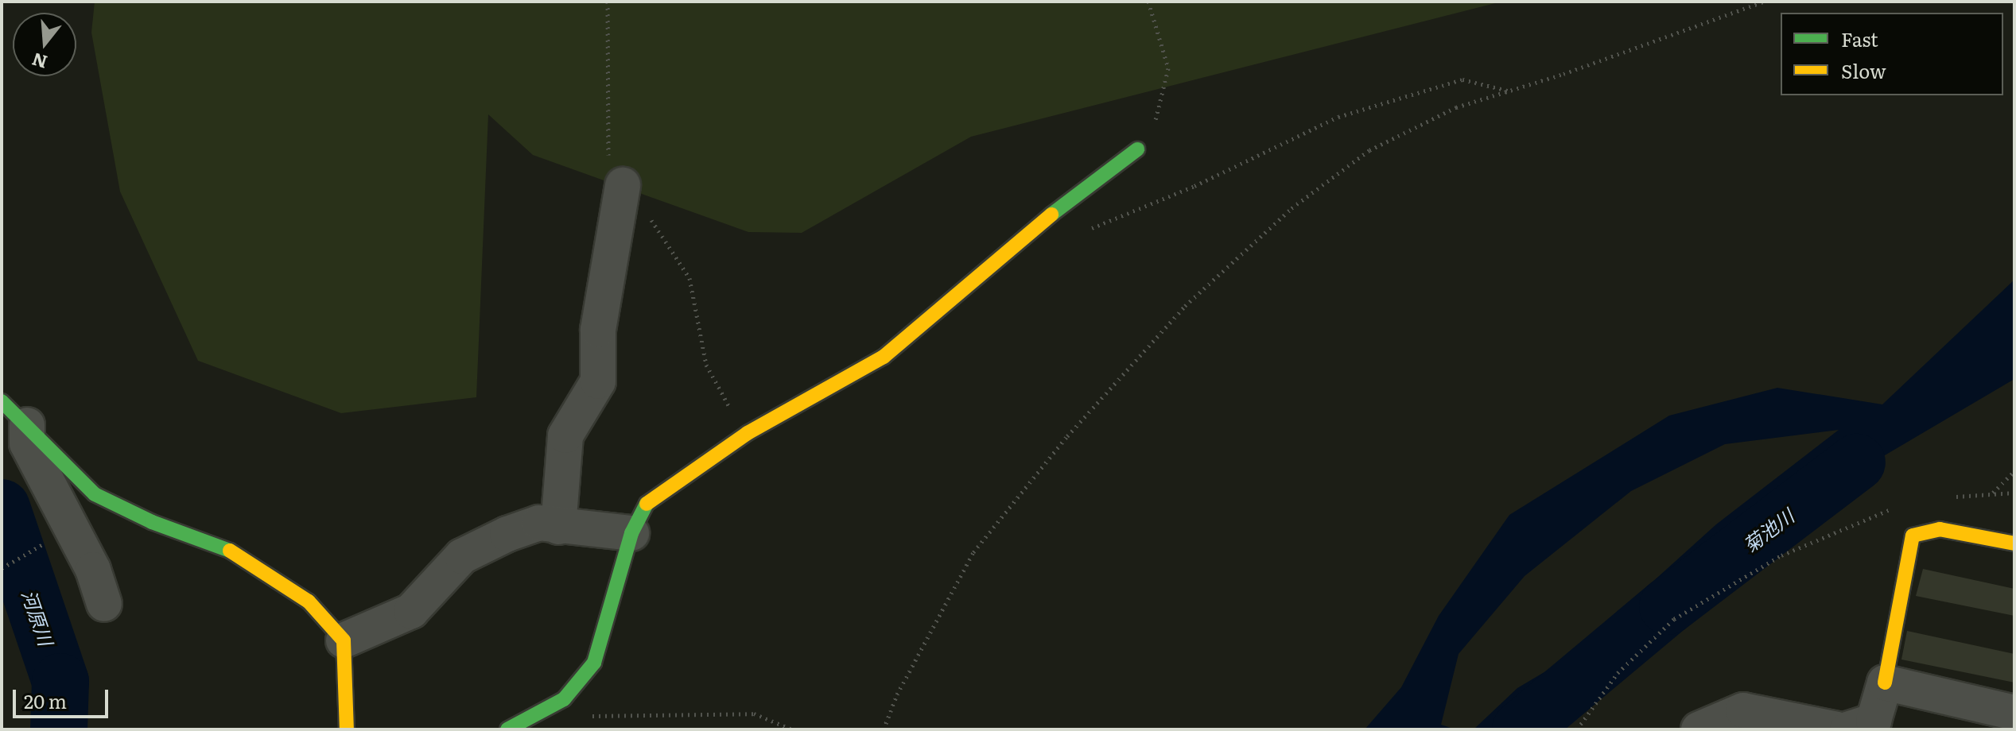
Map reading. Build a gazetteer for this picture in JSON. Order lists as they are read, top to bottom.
{
  "water": ["菊池川", "河原川"],
  "legend": ["Fast", "Slow"],
  "scale_bar": "20 m",
  "north": "bottom"
}
